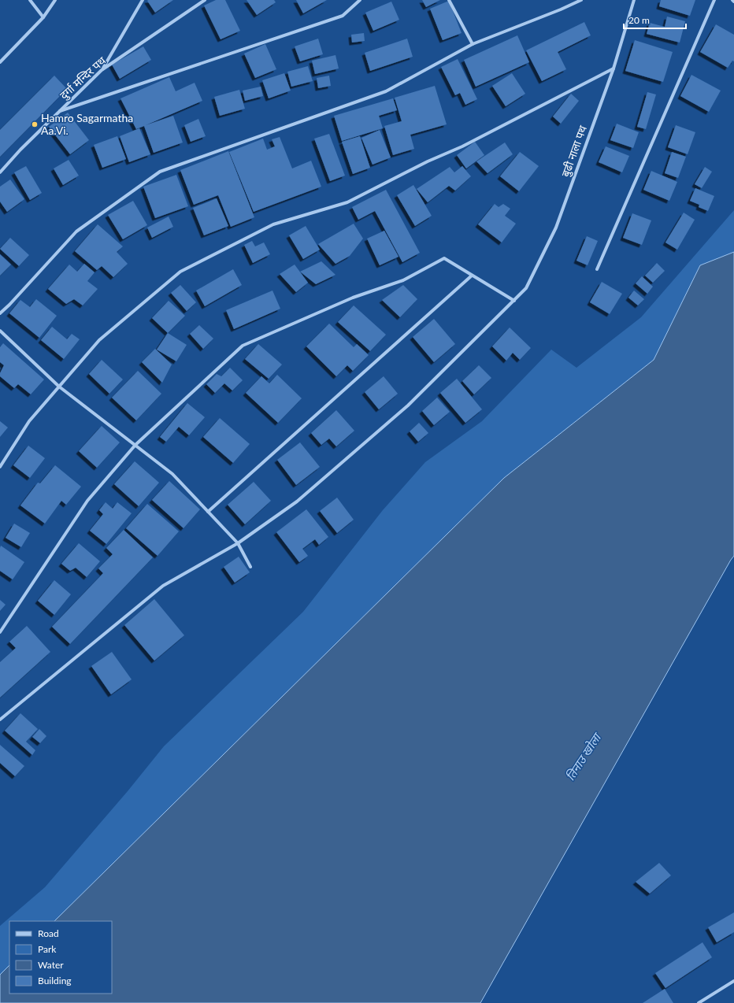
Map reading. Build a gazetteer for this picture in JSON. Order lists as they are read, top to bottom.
{
  "streets": {
    "street": ["दुर्गा मन्दिर पथ", "बुढी नाला पथ"]
  },
  "water": ["तिनाउ खोला"],
  "places": ["Hamro Sagarmatha Aa.Vi."],
  "legend": [
    "Road",
    "Park",
    "Water",
    "Building"
  ],
  "scale_bar": "20 m"
}
